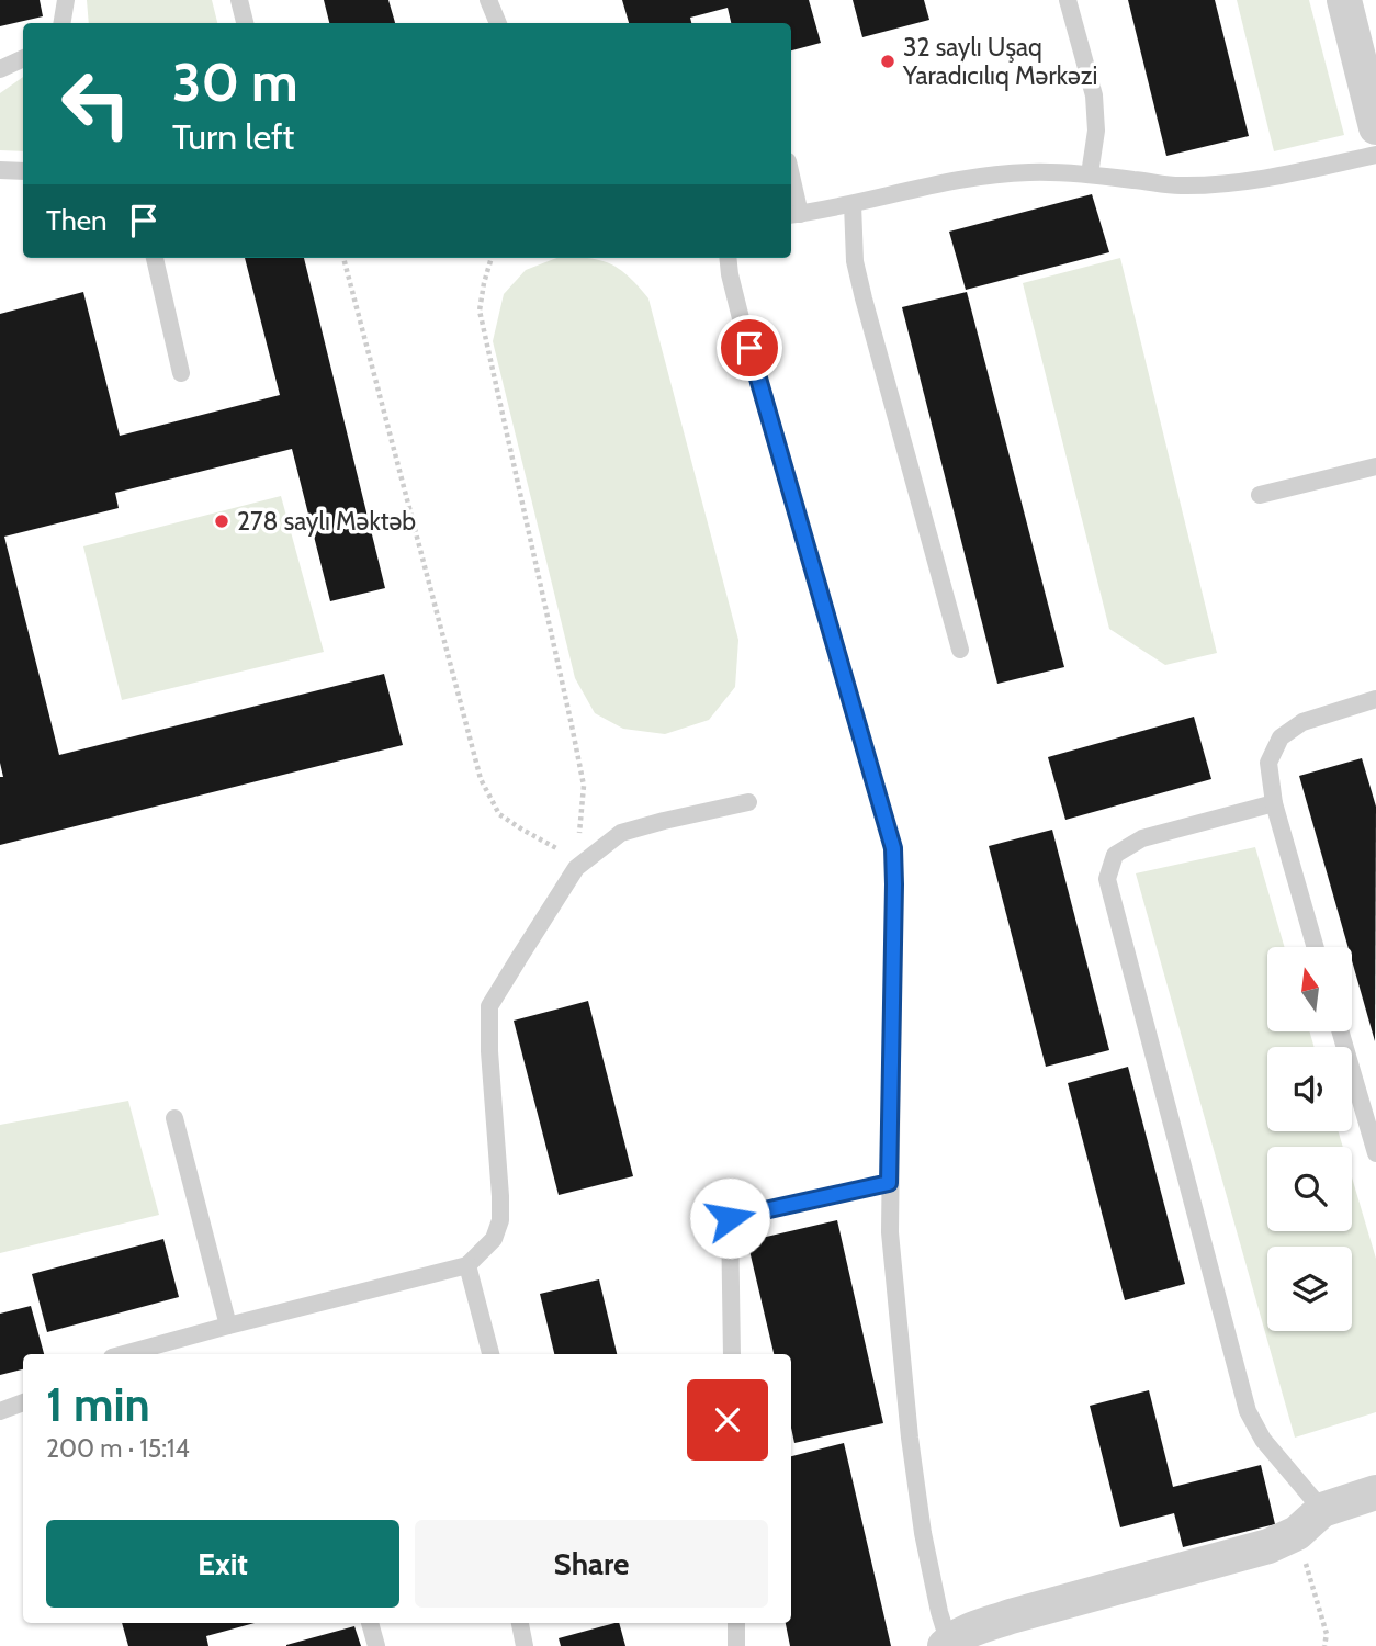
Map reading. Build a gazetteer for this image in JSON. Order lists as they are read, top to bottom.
{
  "places": ["32 saylı Uşaq Yaradıcılıq Mərkəzi", "278 saylı Məktəb"],
  "north": "top",
  "page": {
    "turn": ["30 m", "Turn left"],
    "then": "Then",
    "heading": ["1 min", "200 m · 15:14"],
    "buttons": ["Exit", "Share"]
  }
}
